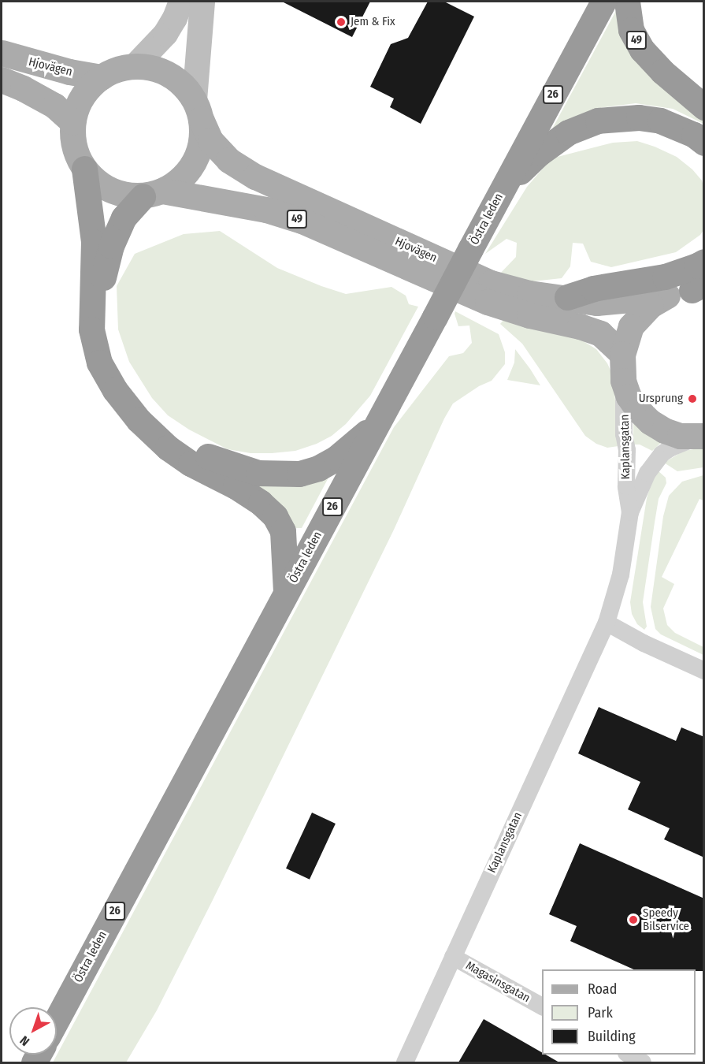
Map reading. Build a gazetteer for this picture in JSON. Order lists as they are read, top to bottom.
{
  "streets": {
    "highway": ["49", "26", "Östra leden"],
    "main road": ["Hjovägen"],
    "street": ["Kaplansgatan", "Magasinsgatan"]
  },
  "crossings": [
    ["49", "Hjovägen"],
    ["Kaplansgatan", "Magasinsgatan"]
  ],
  "places": ["Jem & Fix", "Ursprung", "Speedy Bilservice"],
  "legend": ["Road", "Park", "Building"],
  "north": "bottom left"
}
